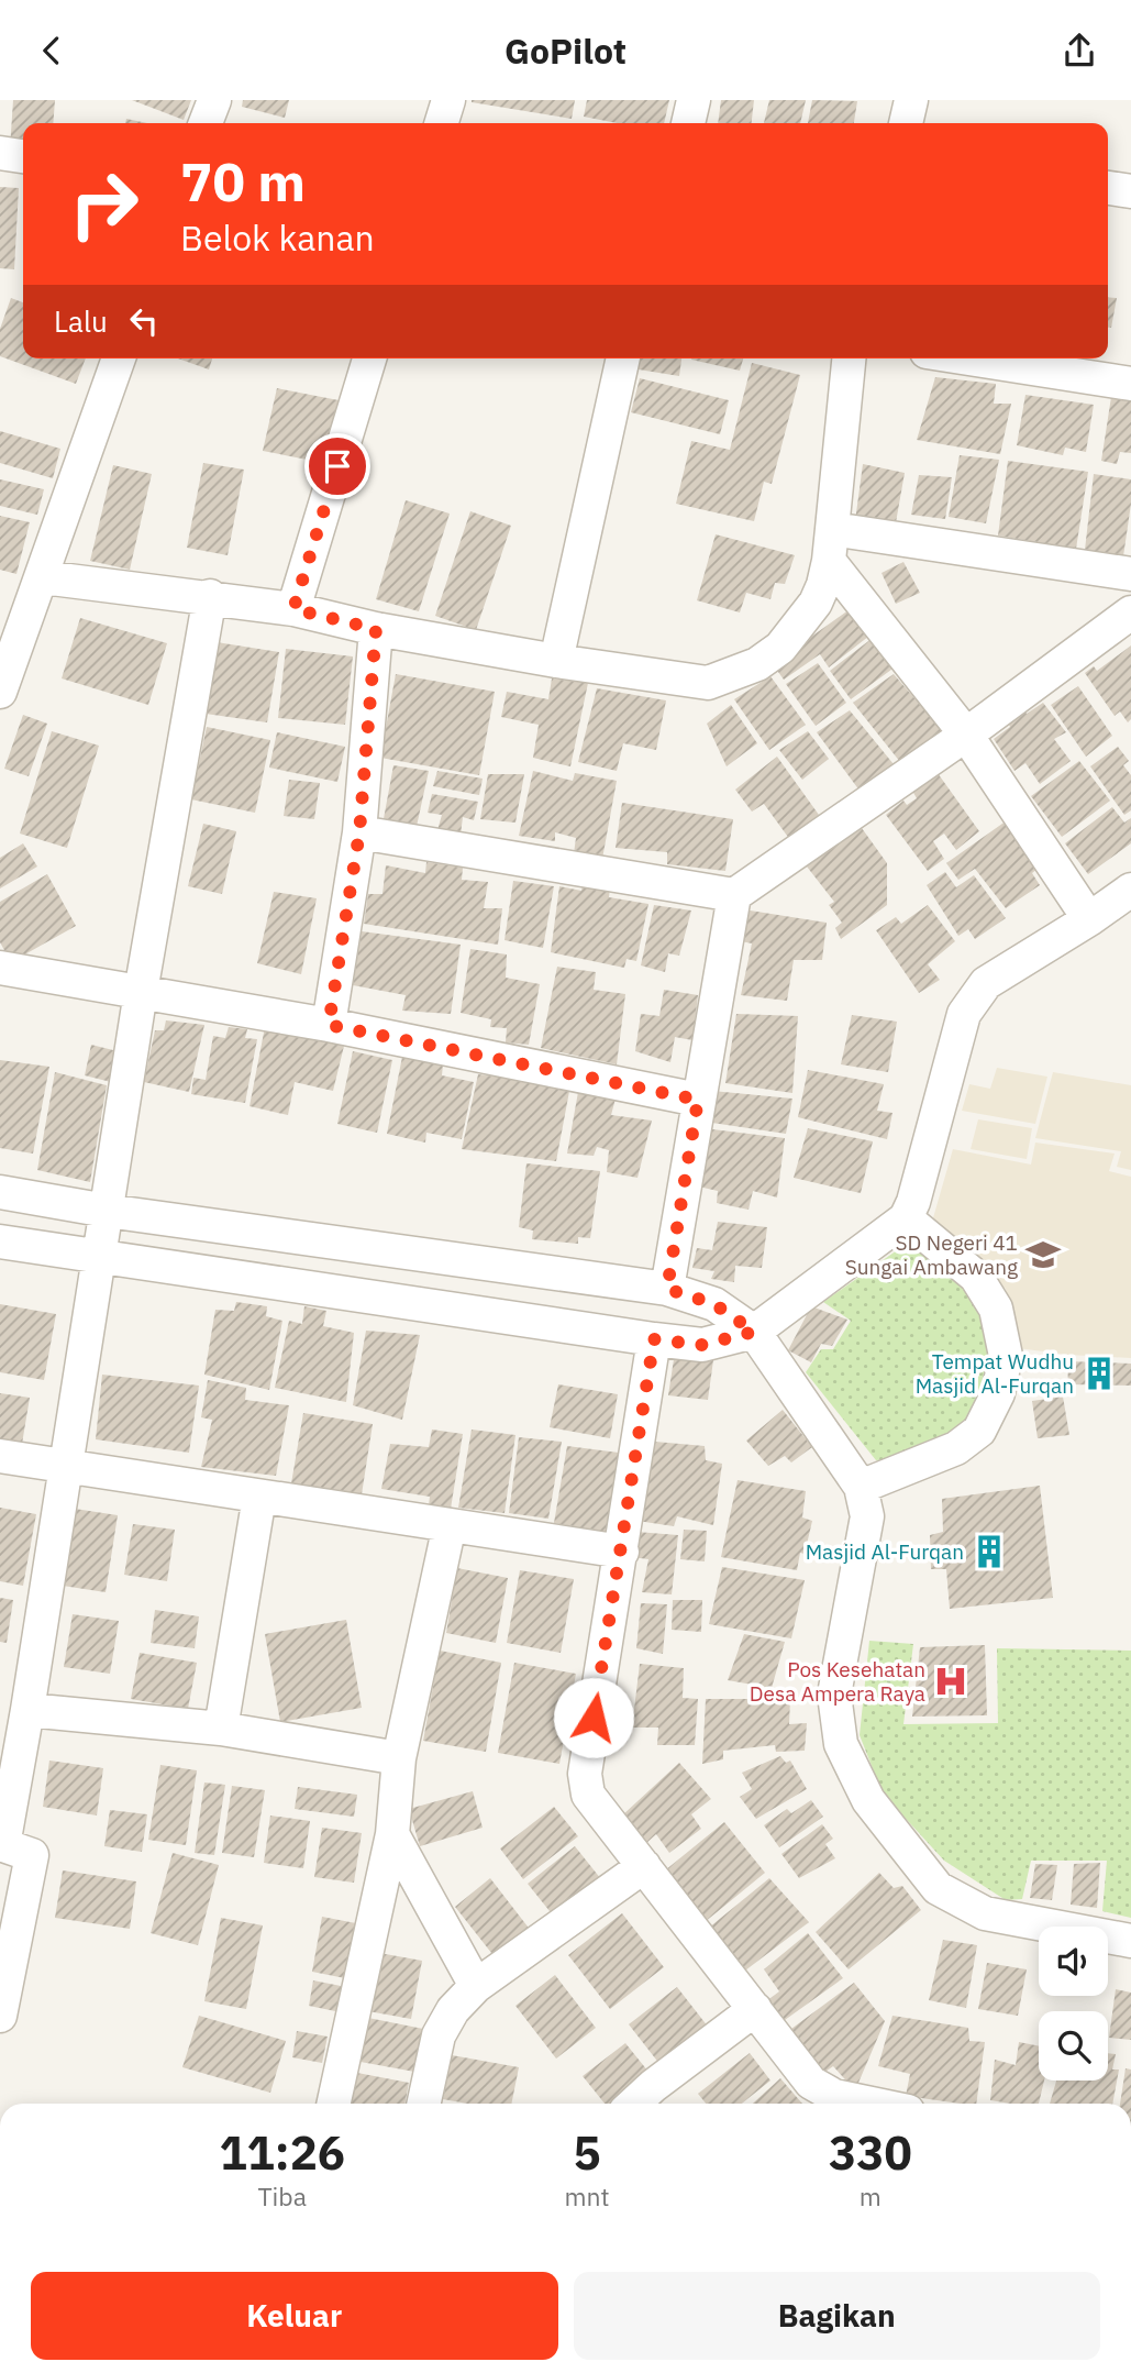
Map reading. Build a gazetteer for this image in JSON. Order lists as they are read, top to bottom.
{
  "places": {
    "school or university": ["SD Negeri 41 Sungai Ambawang"],
    "building": ["Tempat Wudhu Masjid Al-Furqan", "Masjid Al-Furqan"],
    "hospital": ["Pos Kesehatan Desa Ampera Raya"]
  },
  "page": {
    "header": "GoPilot",
    "turn": ["70 m", "Belok kanan"],
    "then": "Lalu",
    "eta": [
      "11:26",
      "Tiba",
      "5",
      "mnt",
      "330",
      "m"
    ],
    "buttons": ["Keluar", "Bagikan"]
  }
}
